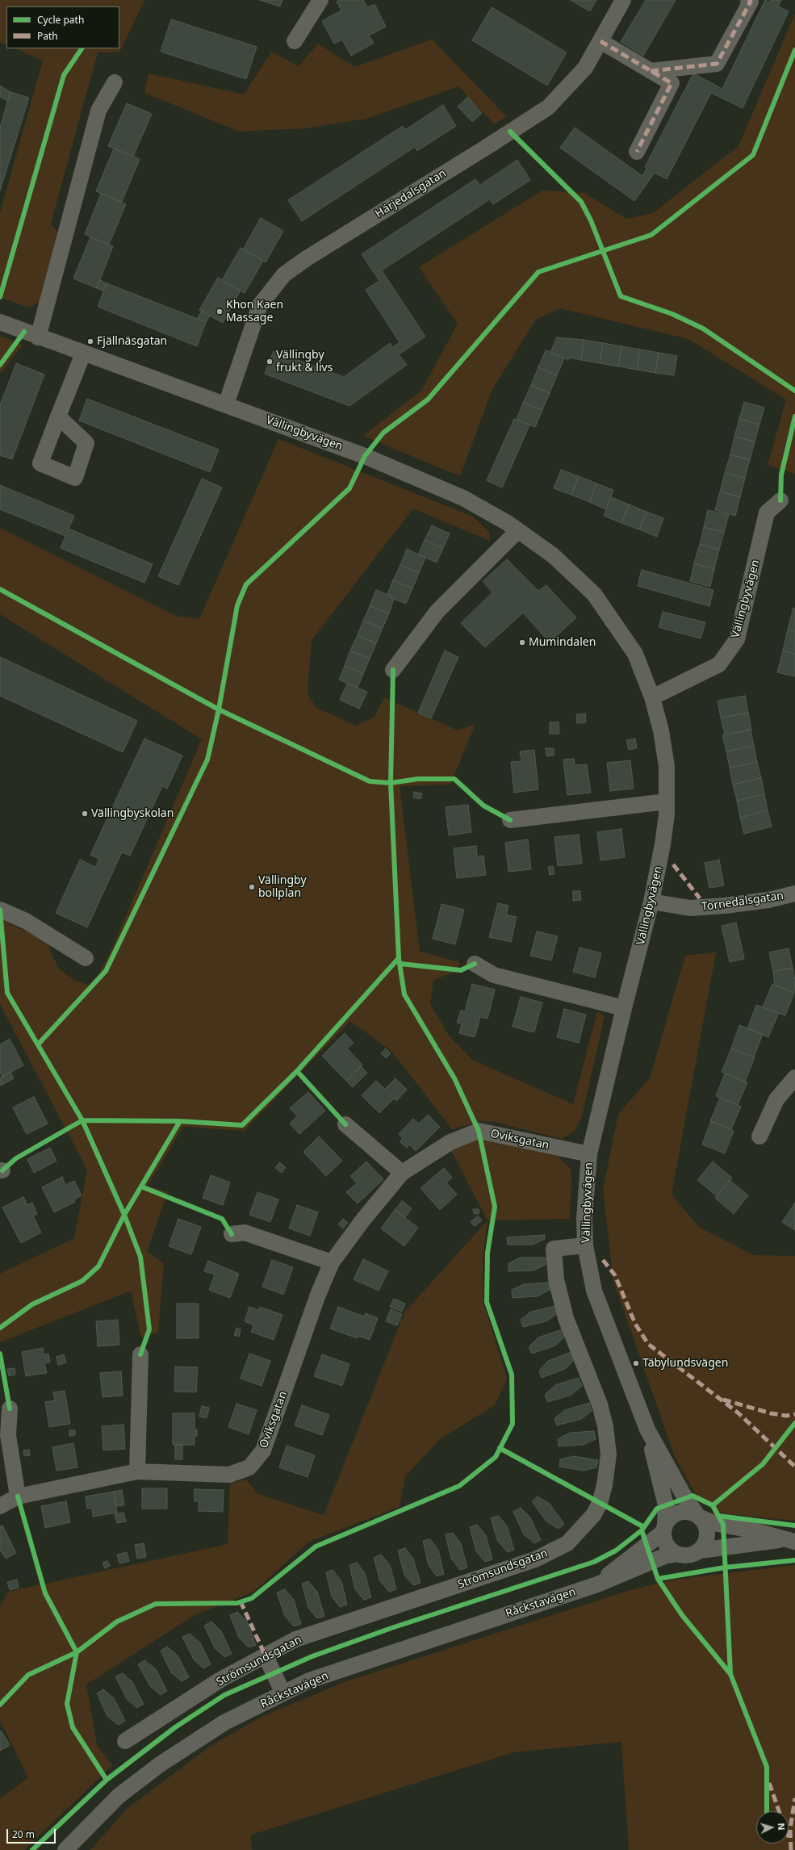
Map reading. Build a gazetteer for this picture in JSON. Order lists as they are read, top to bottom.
{
  "streets": {
    "street": [
      "Härjedalsgatan",
      "Vällingbyvägen",
      "Tornedalsgatan",
      "Oviksgatan",
      "Strömsundsgatan",
      "Råckstavägen"
    ]
  },
  "crossings": [
    ["Härjedalsgatan", "Vällingbyvägen"],
    ["Vällingbyvägen", "Tornedalsgatan"],
    ["Vällingbyvägen", "Oviksgatan"],
    ["Vällingbyvägen", "Strömsundsgatan"],
    ["Vällingbyvägen", "Råckstavägen"]
  ],
  "places": [
    "Khon Kaen Massage",
    "Fjällnäsgatan",
    "Vällingby frukt & livs",
    "Mumindalen",
    "Vällingbyskolan",
    "Vällingby bollplan",
    "Täbylundsvägen"
  ],
  "legend": ["Cycle path", "Path"],
  "scale_bar": "20 m",
  "north": "right"
}
